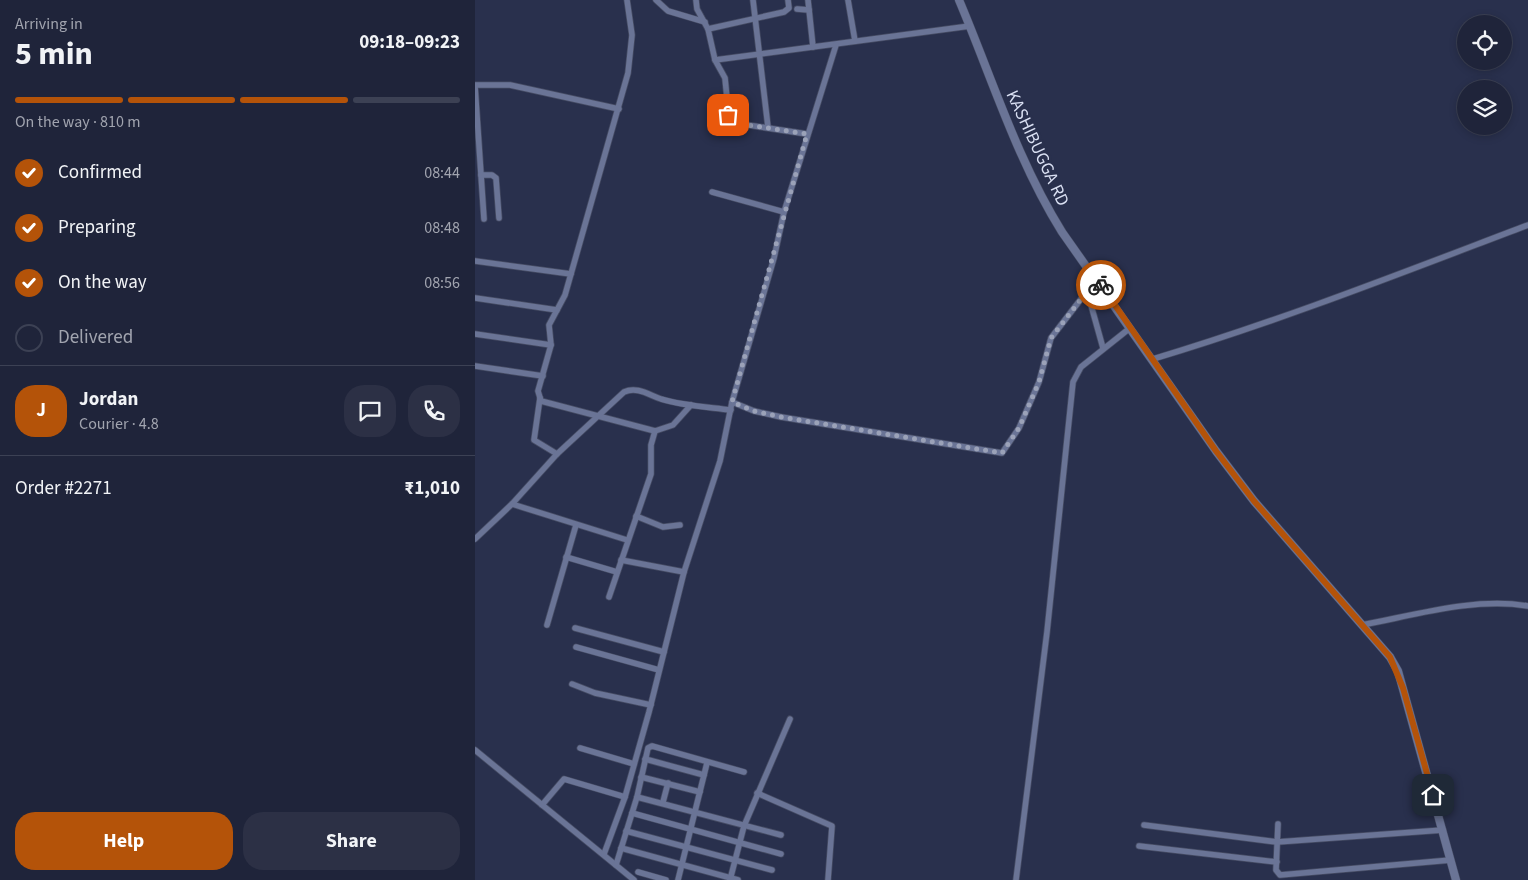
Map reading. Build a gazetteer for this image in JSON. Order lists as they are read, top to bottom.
{
  "streets": {
    "main road": ["KASHIBUGGA RD"]
  },
  "page": {
    "heading": ["5 min", "Arriving in", "09:18–09:23"],
    "panel": [
      "Jordan",
      "Courier · 4.8",
      "Order #2271",
      "₹1,010"
    ],
    "bar": "On the way · 810 m",
    "list": [
      ["Confirmed", "08:44"],
      ["Preparing", "08:48"],
      ["On the way", "08:56"],
      "Delivered"
    ],
    "round": "J",
    "buttons": ["Help", "Share"]
  }
}
